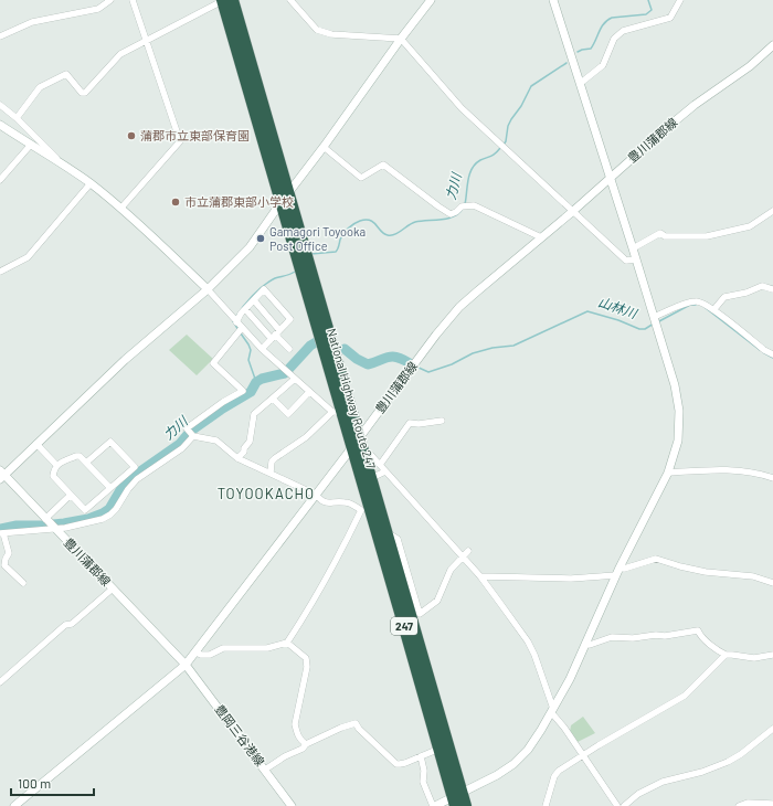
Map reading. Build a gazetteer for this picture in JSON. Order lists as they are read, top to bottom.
{
  "streets": {
    "highway": ["National Highway Route 247", "247"],
    "street": ["豊川蒲郡線", "豊岡三谷港線"]
  },
  "crossings": [
    ["豊川蒲郡線", "National Highway Route 247"],
    ["豊川蒲郡線", "豊岡三谷港線"]
  ],
  "districts": ["TOYOOKACHO"],
  "water": ["力川", "山林川"],
  "places": ["蒲郡市立東部保育園", "市立蒲郡東部小学校", "Gamagori Toyooka Post Office"],
  "scale_bar": "100 m"
}
